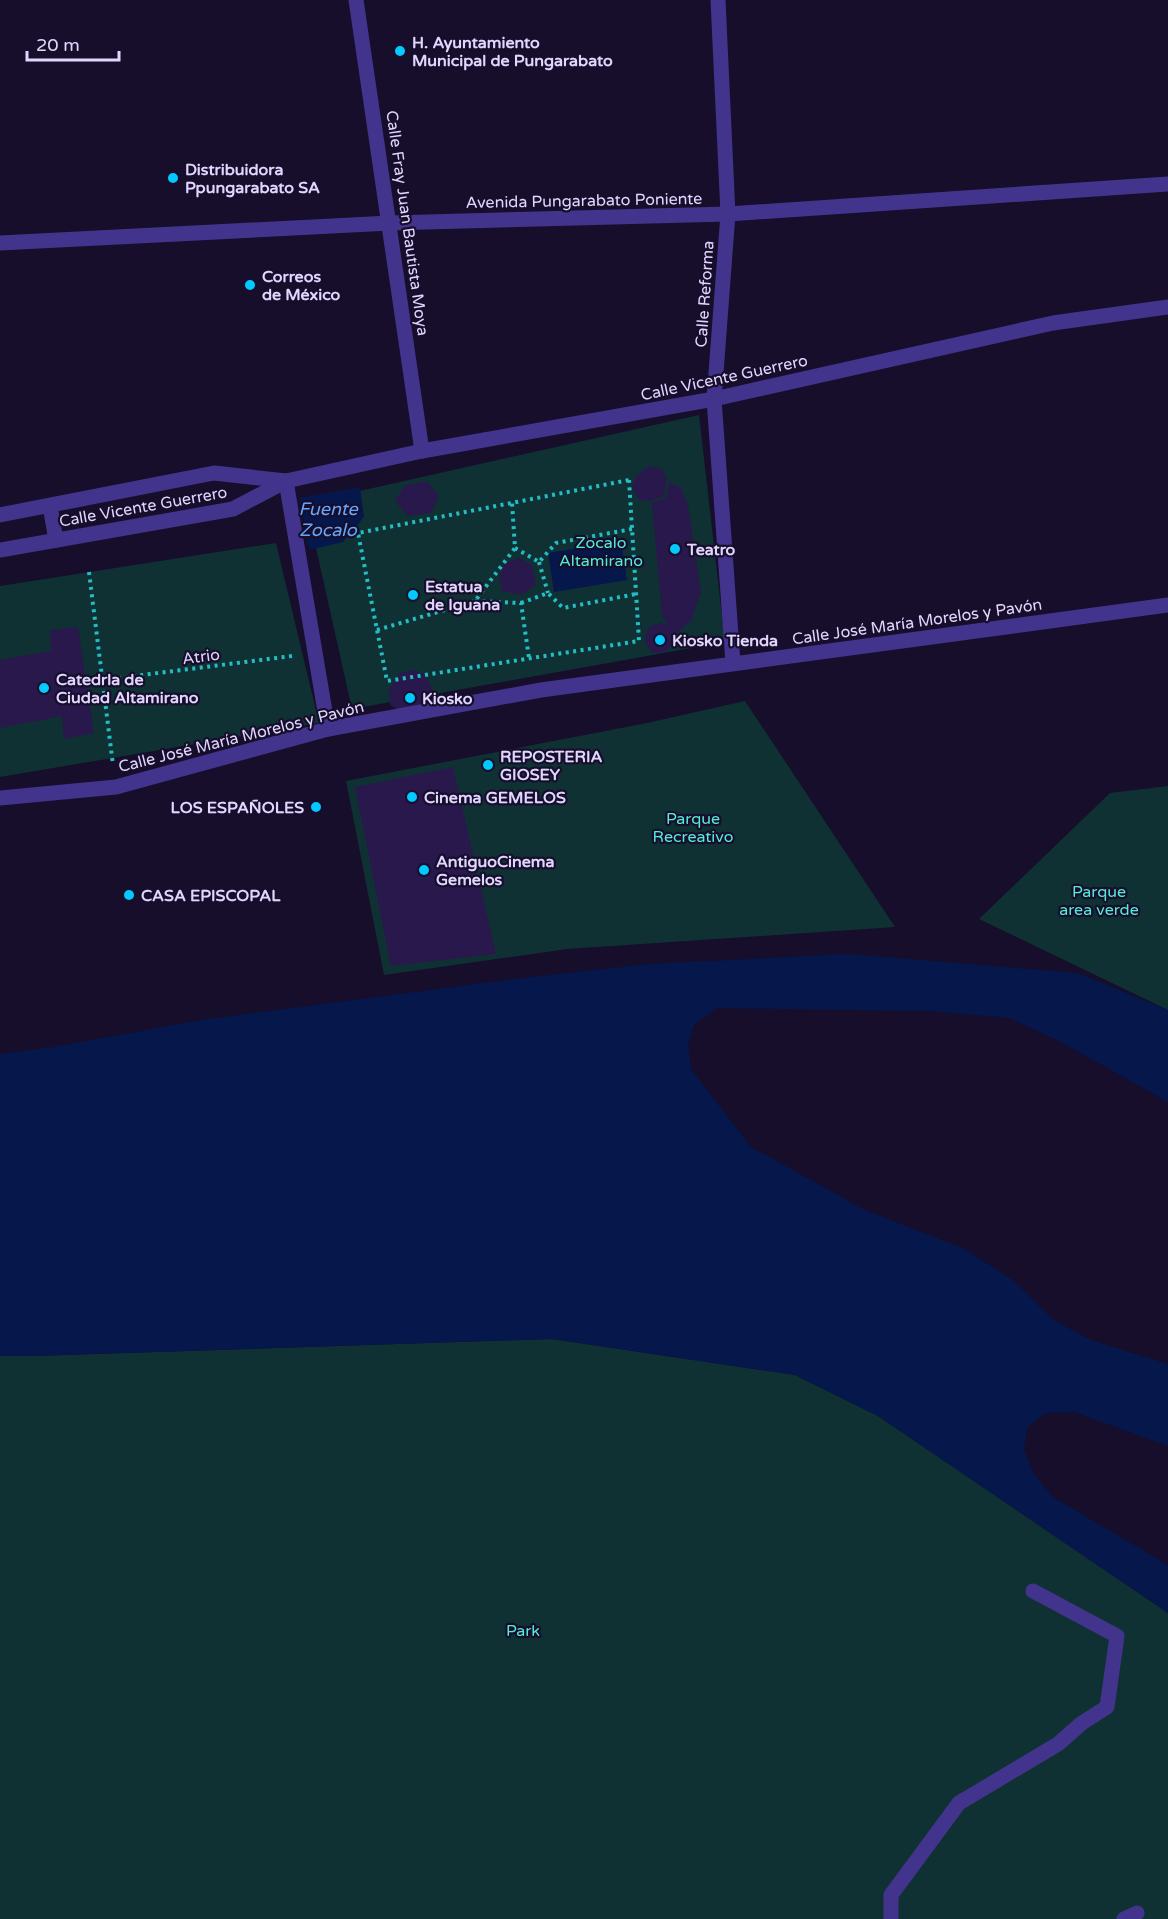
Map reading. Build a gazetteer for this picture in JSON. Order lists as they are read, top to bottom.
{
  "streets": {
    "street": [
      "Avenida Pungarabato Poniente",
      "Calle Fray Juan Bautista Moya",
      "Calle Reforma",
      "Calle Vicente Guerrero",
      "Calle José María Morelos y Pavón"
    ],
    "path": ["Atrio"]
  },
  "crossings": [
    ["Avenida Pungarabato Poniente", "Calle Fray Juan Bautista Moya"],
    ["Avenida Pungarabato Poniente", "Calle Reforma"],
    ["Calle Fray Juan Bautista Moya", "Calle Vicente Guerrero"],
    ["Calle Reforma", "Calle Vicente Guerrero"],
    ["Calle Reforma", "Calle José María Morelos y Pavón"]
  ],
  "water": ["Fuente Zocalo"],
  "parks": [
    "Zocalo Altamirano",
    "Parque Recreativo",
    "Parque area verde",
    "Park"
  ],
  "places": [
    "H. Ayuntamiento Municipal de Pungarabato",
    "Distribuidora Ppungarabato SA",
    "Correos de México",
    "Teatro",
    "Estatua de Iguana",
    "Kiosko Tienda",
    "Catedrla de Ciudad Altamirano",
    "Kiosko",
    "REPOSTERIA GIOSEY",
    "Cinema GEMELOS",
    "LOS ESPAÑOLES",
    "AntiguoCinema Gemelos",
    "CASA EPISCOPAL"
  ],
  "scale_bar": "20 m"
}
